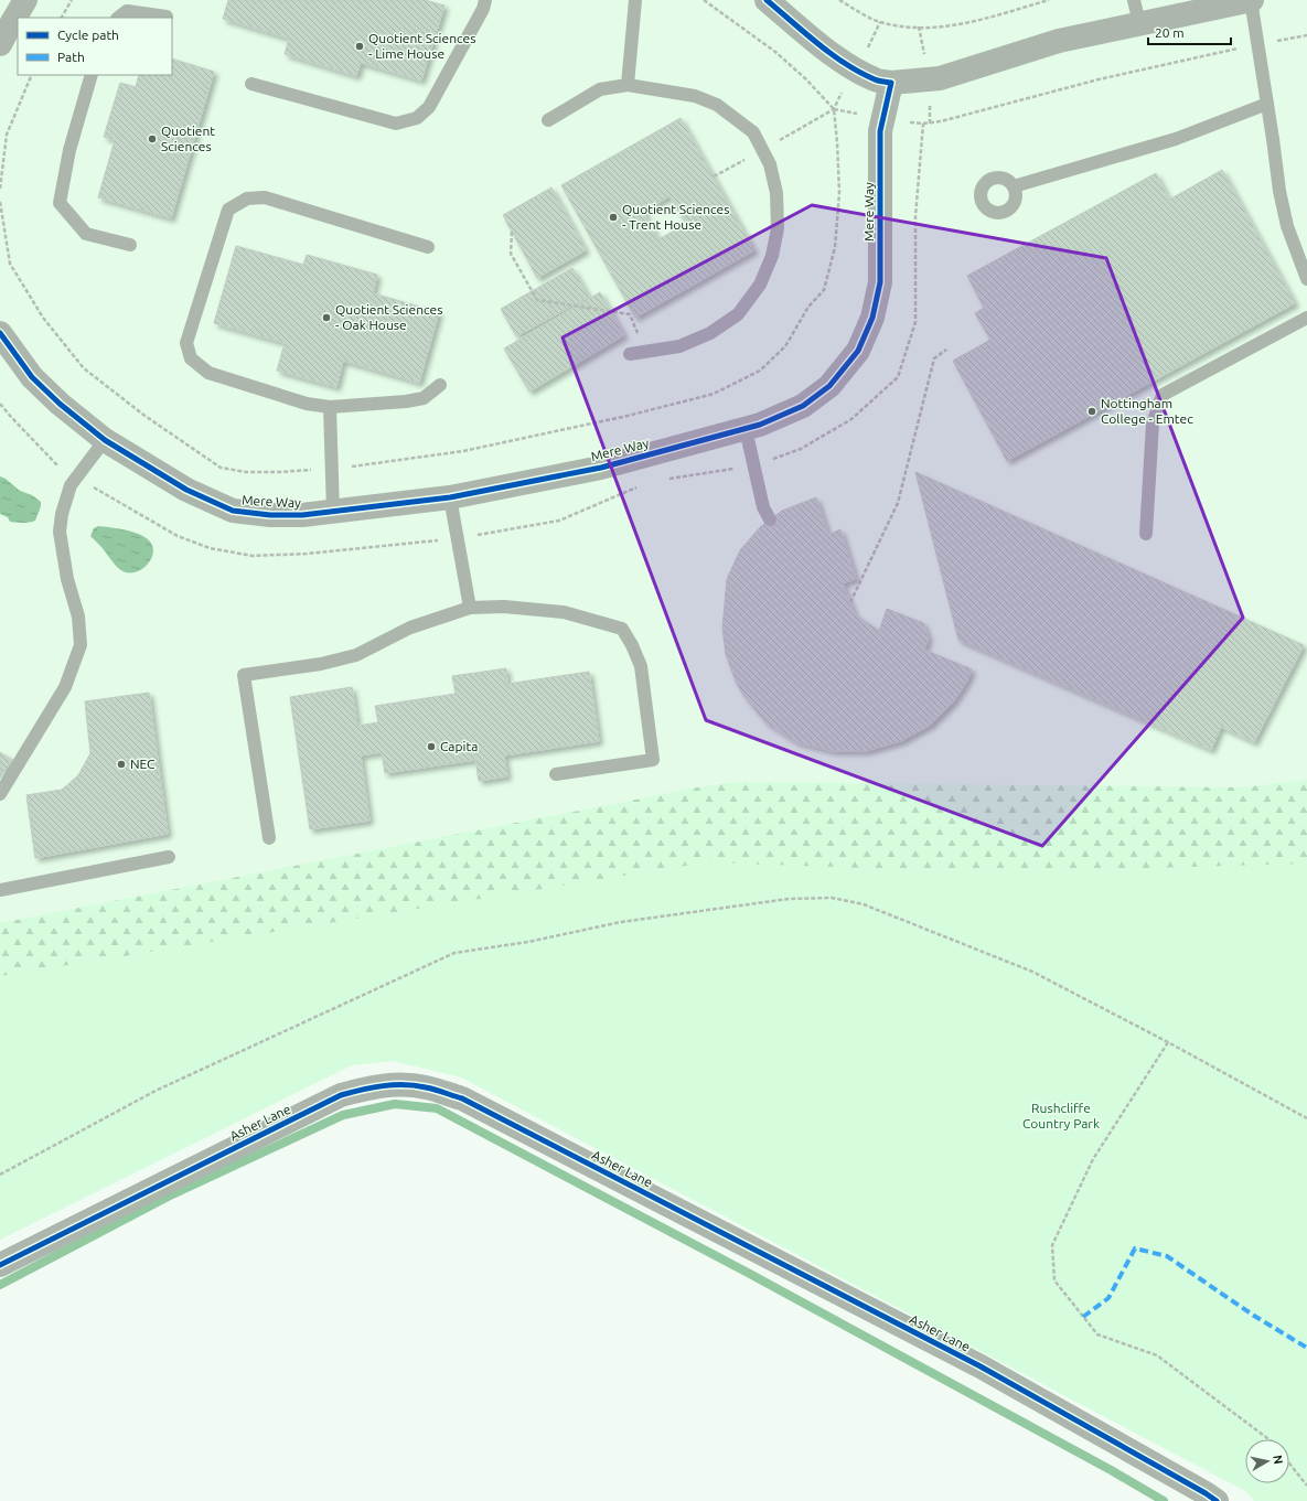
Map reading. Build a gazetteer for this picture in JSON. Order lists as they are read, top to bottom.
{
  "streets": {
    "street": ["Mere Way", "Asher Lane"]
  },
  "parks": ["Rushcliffe Country Park"],
  "places": [
    "Quotient Sciences - Lime House",
    "Quotient Sciences",
    "Quotient Sciences - Trent House",
    "Quotient Sciences - Oak House",
    "Nottingham College - Emtec",
    "Capita",
    "NEC"
  ],
  "legend": ["Cycle path", "Path"],
  "scale_bar": "20 m",
  "north": "right"
}
